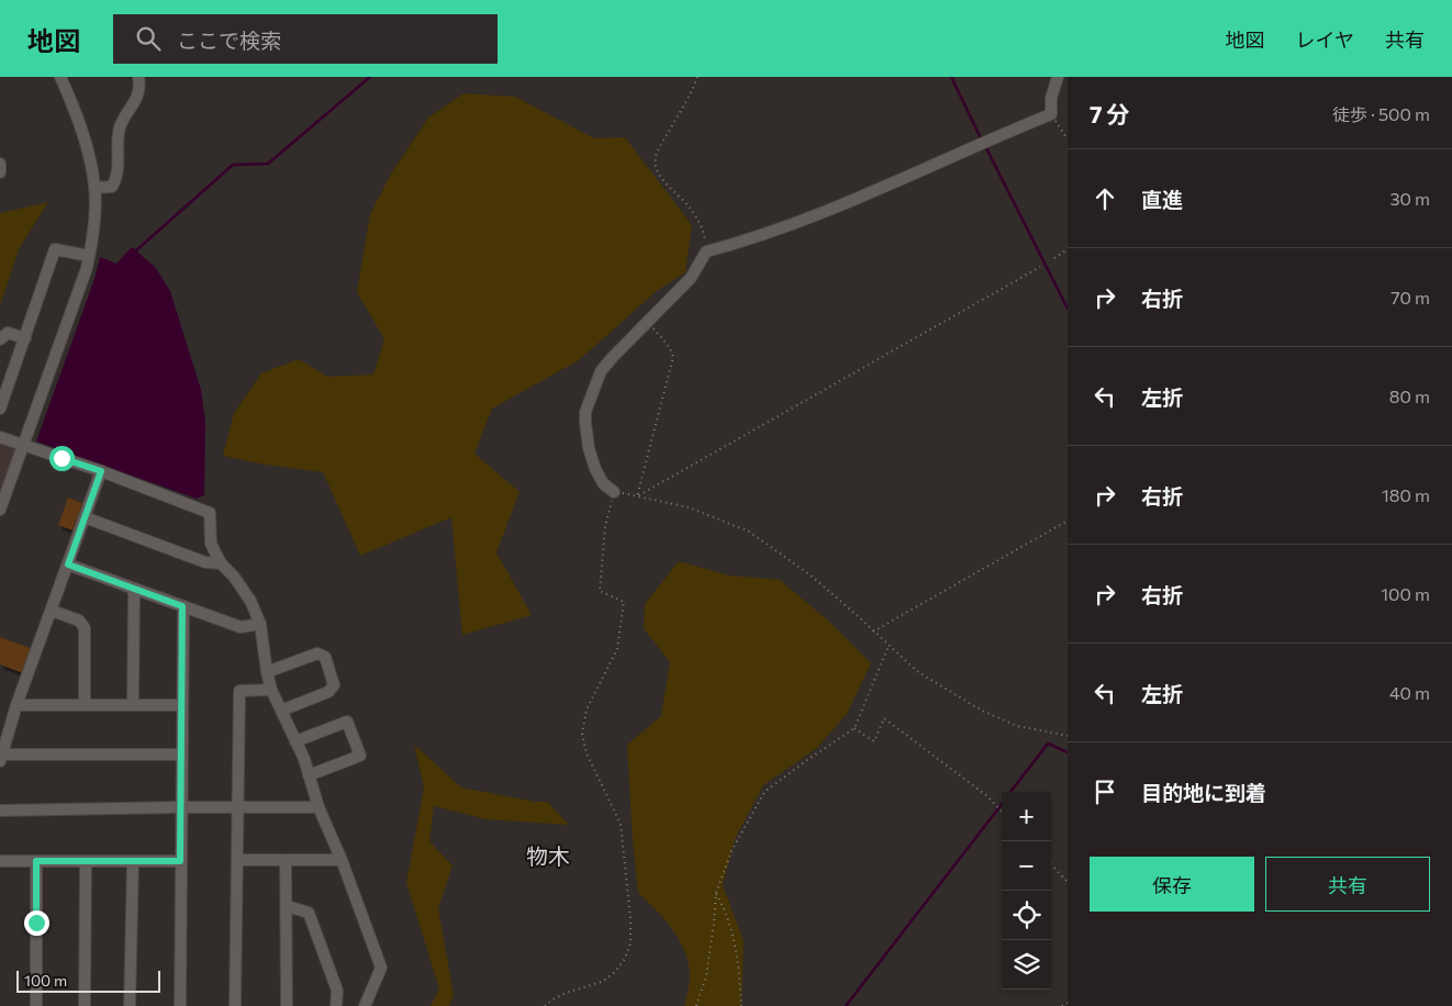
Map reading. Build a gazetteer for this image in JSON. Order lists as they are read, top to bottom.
{
  "districts": ["物木"],
  "scale_bar": "100 m",
  "page": {
    "header": "地図",
    "search": "ここで検索",
    "nav": ["地図", "レイヤ", "共有"],
    "heading": ["7 分", "徒歩 · 500 m"],
    "list": [
      ["直進", "30 m"],
      ["右折", "70 m"],
      ["左折", "80 m"],
      ["右折", "180 m"],
      ["右折", "100 m"],
      ["左折", "40 m"],
      "目的地に到着"
    ],
    "map_buttons": ["+", "−"],
    "buttons": ["保存", "共有"],
    "scale": "100 m"
  }
}
